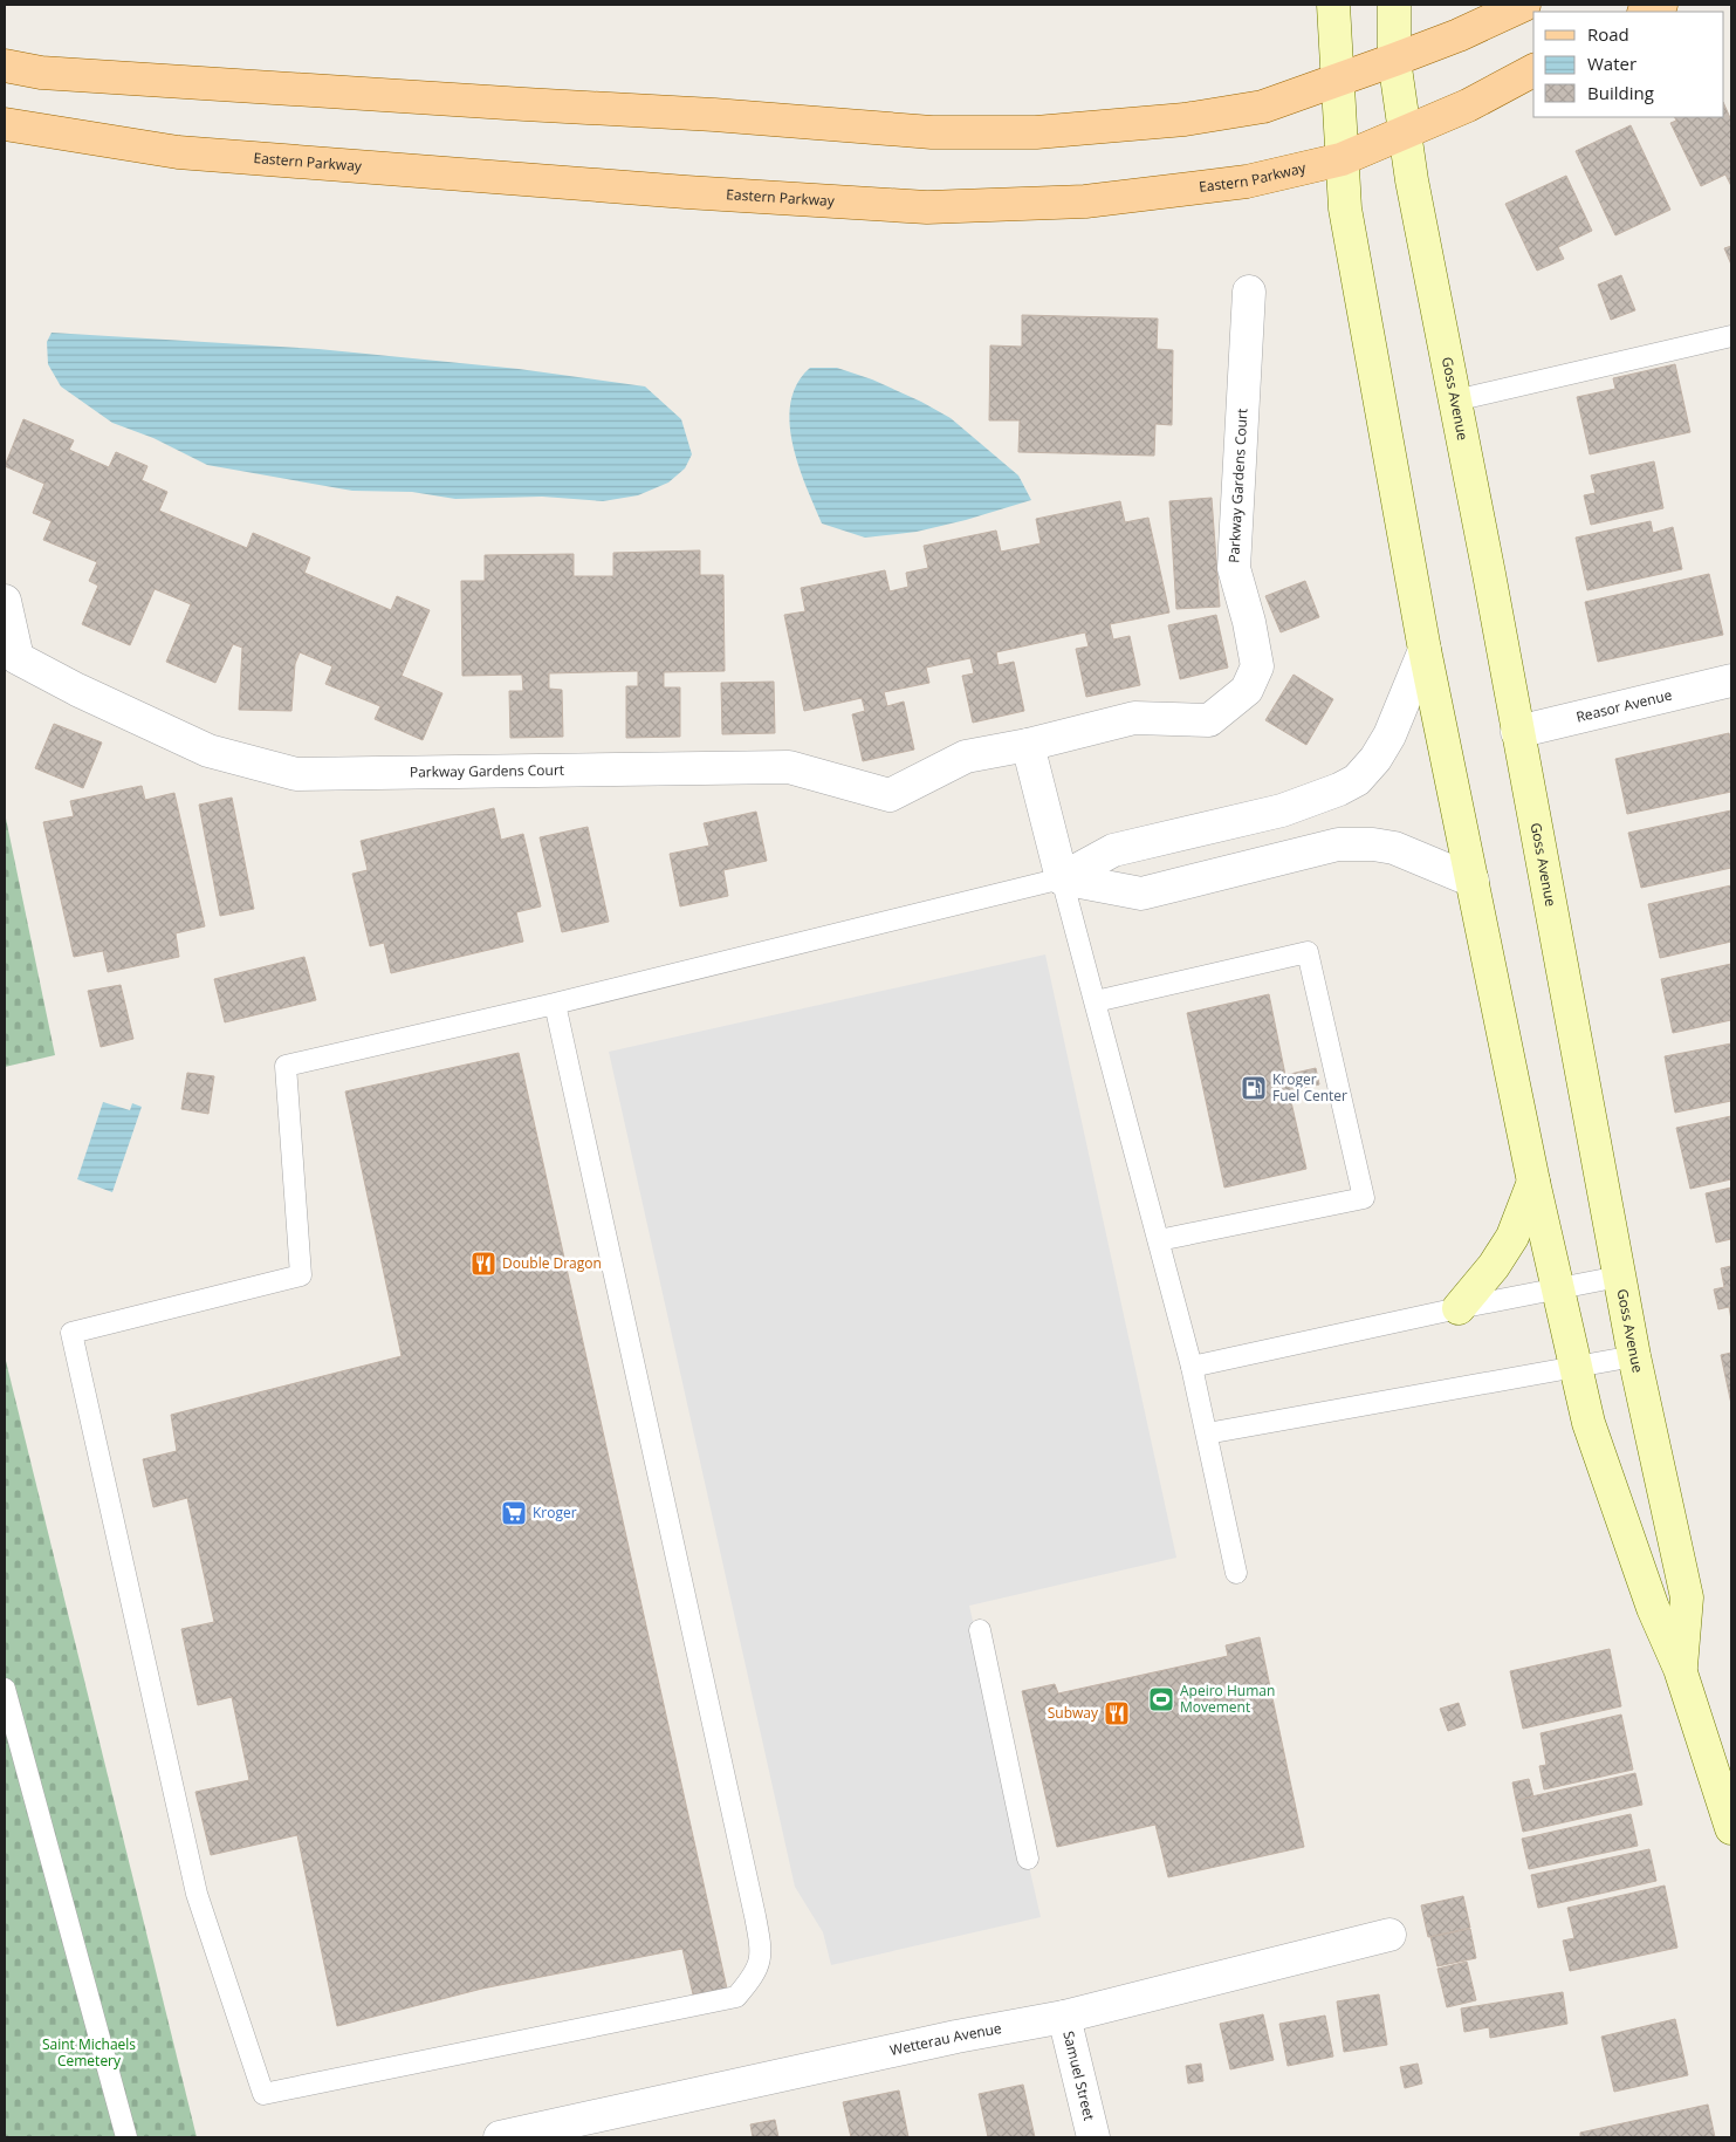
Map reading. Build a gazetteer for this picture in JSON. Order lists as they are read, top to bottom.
{
  "streets": {
    "main road": ["Eastern Parkway", "Goss Avenue"],
    "street": [
      "Parkway Gardens Court",
      "Reasor Avenue",
      "Wetterau Avenue",
      "Samuel Street"
    ]
  },
  "crossings": [
    ["Eastern Parkway", "Goss Avenue"],
    ["Goss Avenue", "Reasor Avenue"],
    ["Wetterau Avenue", "Samuel Street"]
  ],
  "parks": ["Saint Michaels Cemetery"],
  "places": {
    "fuel station": ["Kroger Fuel Center"],
    "restaurant": ["Double Dragon", "Subway"],
    "supermarket": ["Kroger"],
    "sports": ["Apeiro Human Movement"]
  },
  "legend": ["Road", "Water", "Building"]
}
